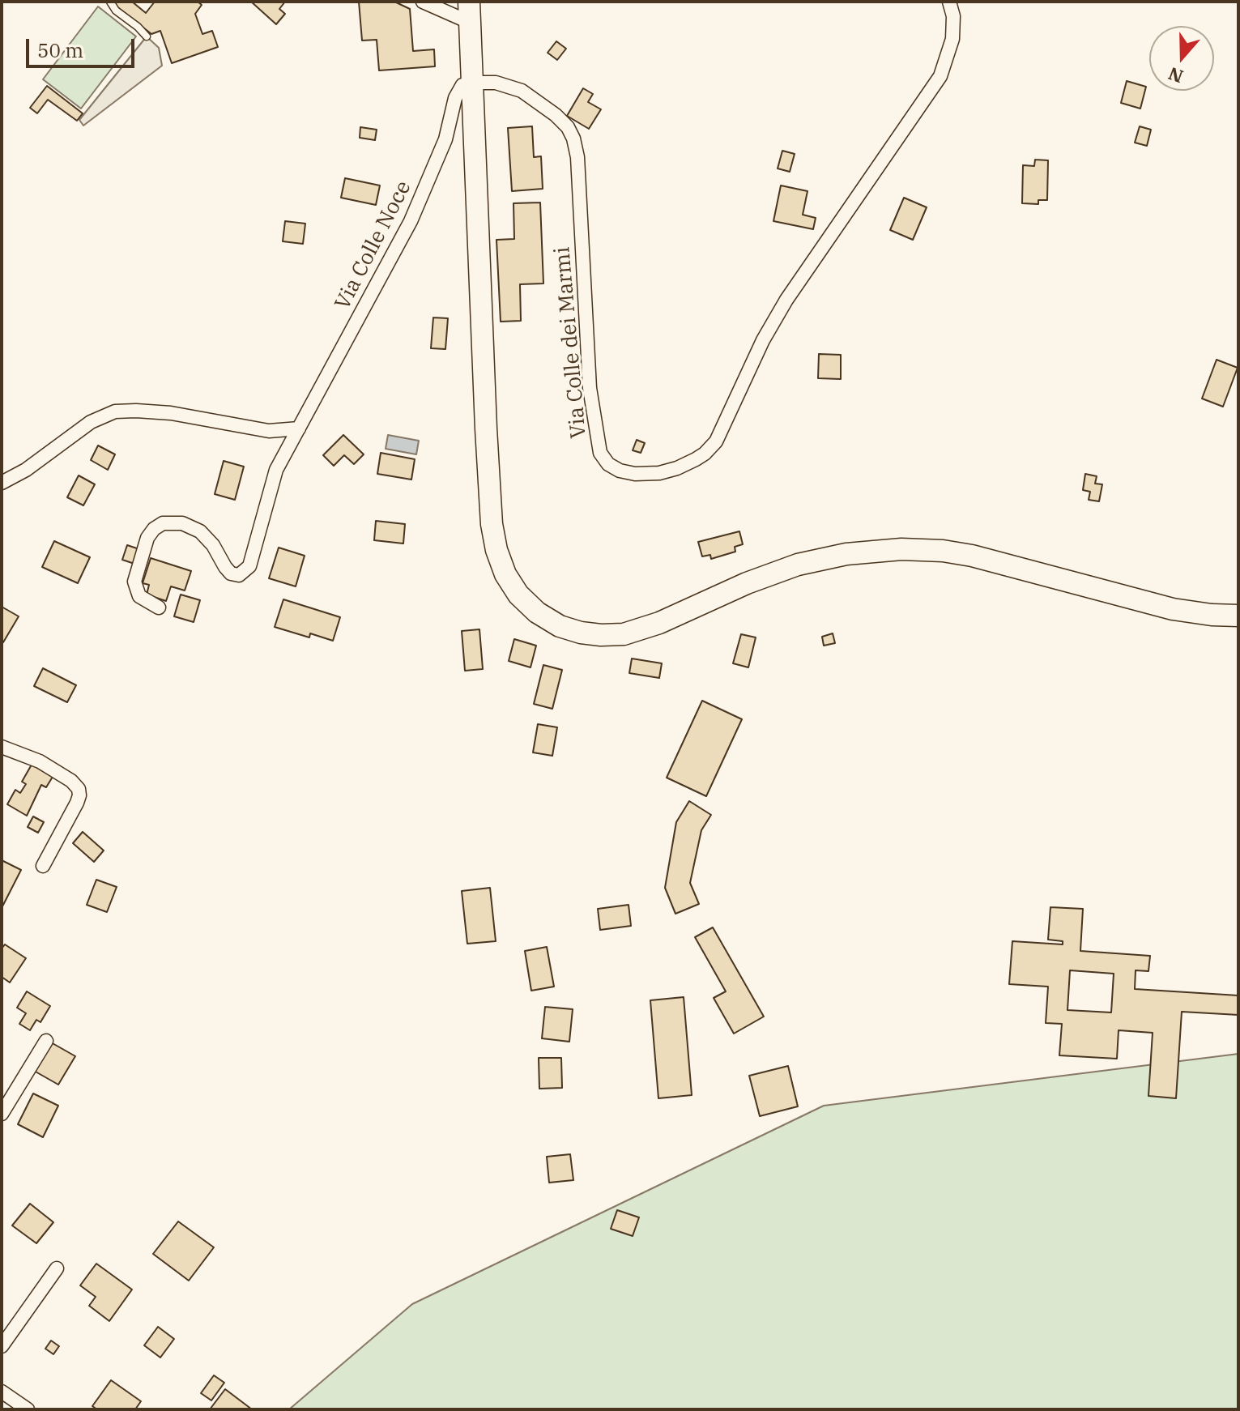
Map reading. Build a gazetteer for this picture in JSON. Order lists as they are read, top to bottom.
{
  "streets": {
    "street": ["Via Colle Noce", "Via Colle dei Marmi"]
  },
  "crossings": [
    ["Via Colle Noce", "Via Colle dei Marmi"]
  ],
  "scale_bar": "50 m",
  "north": "bottom"
}
